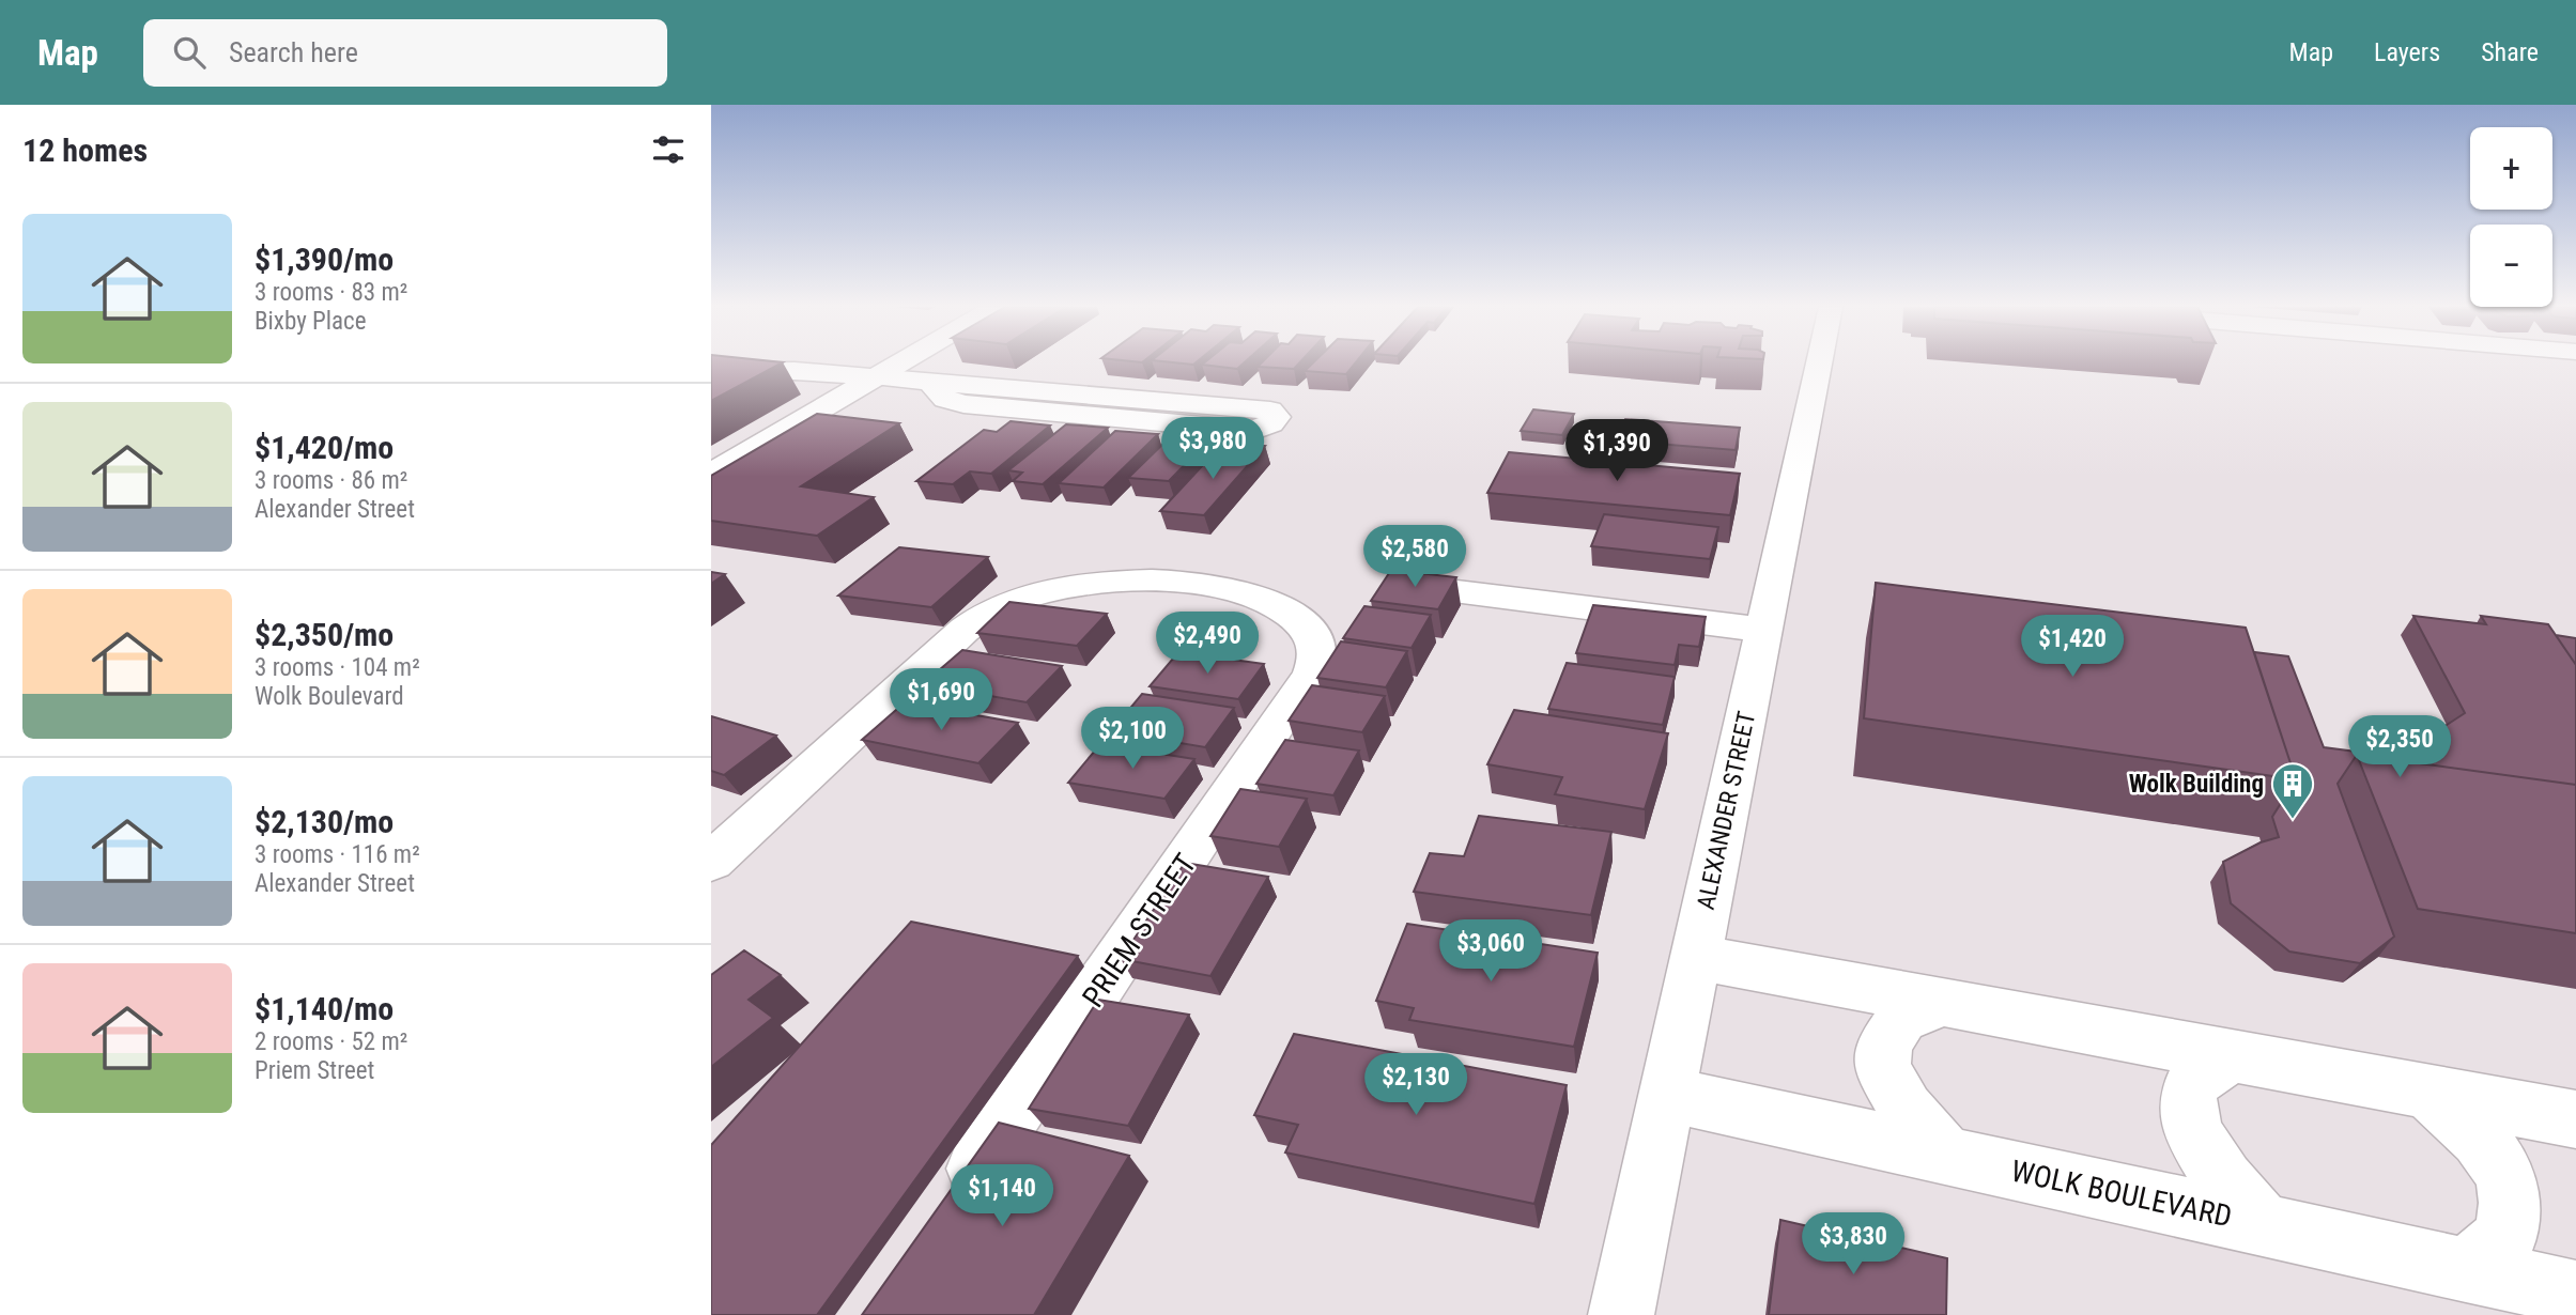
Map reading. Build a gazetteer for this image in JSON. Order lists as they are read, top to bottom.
{
  "streets": {
    "street": ["ALEXANDER STREET", "PRIEM STREET", "WOLK BOULEVARD"]
  },
  "crossings": [
    ["ALEXANDER STREET", "WOLK BOULEVARD"]
  ],
  "places": {
    "building": ["Wolk Building"]
  },
  "page": {
    "header": "Map",
    "search": "Search here",
    "nav": ["Map", "Layers", "Share"],
    "heading": "12 homes",
    "map_buttons": ["+", "−"],
    "list": [
      {
        "name": "$1,390/mo",
        "note": "3 rooms · 83 m² · Bixby Place"
      },
      {
        "name": "$1,420/mo",
        "note": "3 rooms · 86 m² · Alexander Street"
      },
      {
        "name": "$2,350/mo",
        "note": "3 rooms · 104 m² · Wolk Boulevard"
      },
      {
        "name": "$2,130/mo",
        "note": "3 rooms · 116 m² · Alexander Street"
      },
      {
        "name": "$1,140/mo",
        "note": "2 rooms · 52 m² · Priem Street"
      }
    ],
    "price": [
      "$3,980",
      "$1,390",
      "$2,580",
      "$2,490",
      "$1,420",
      "$1,690",
      "$2,100",
      "$2,350",
      "$3,060",
      "$2,130",
      "$1,140",
      "$3,830"
    ]
  }
}
